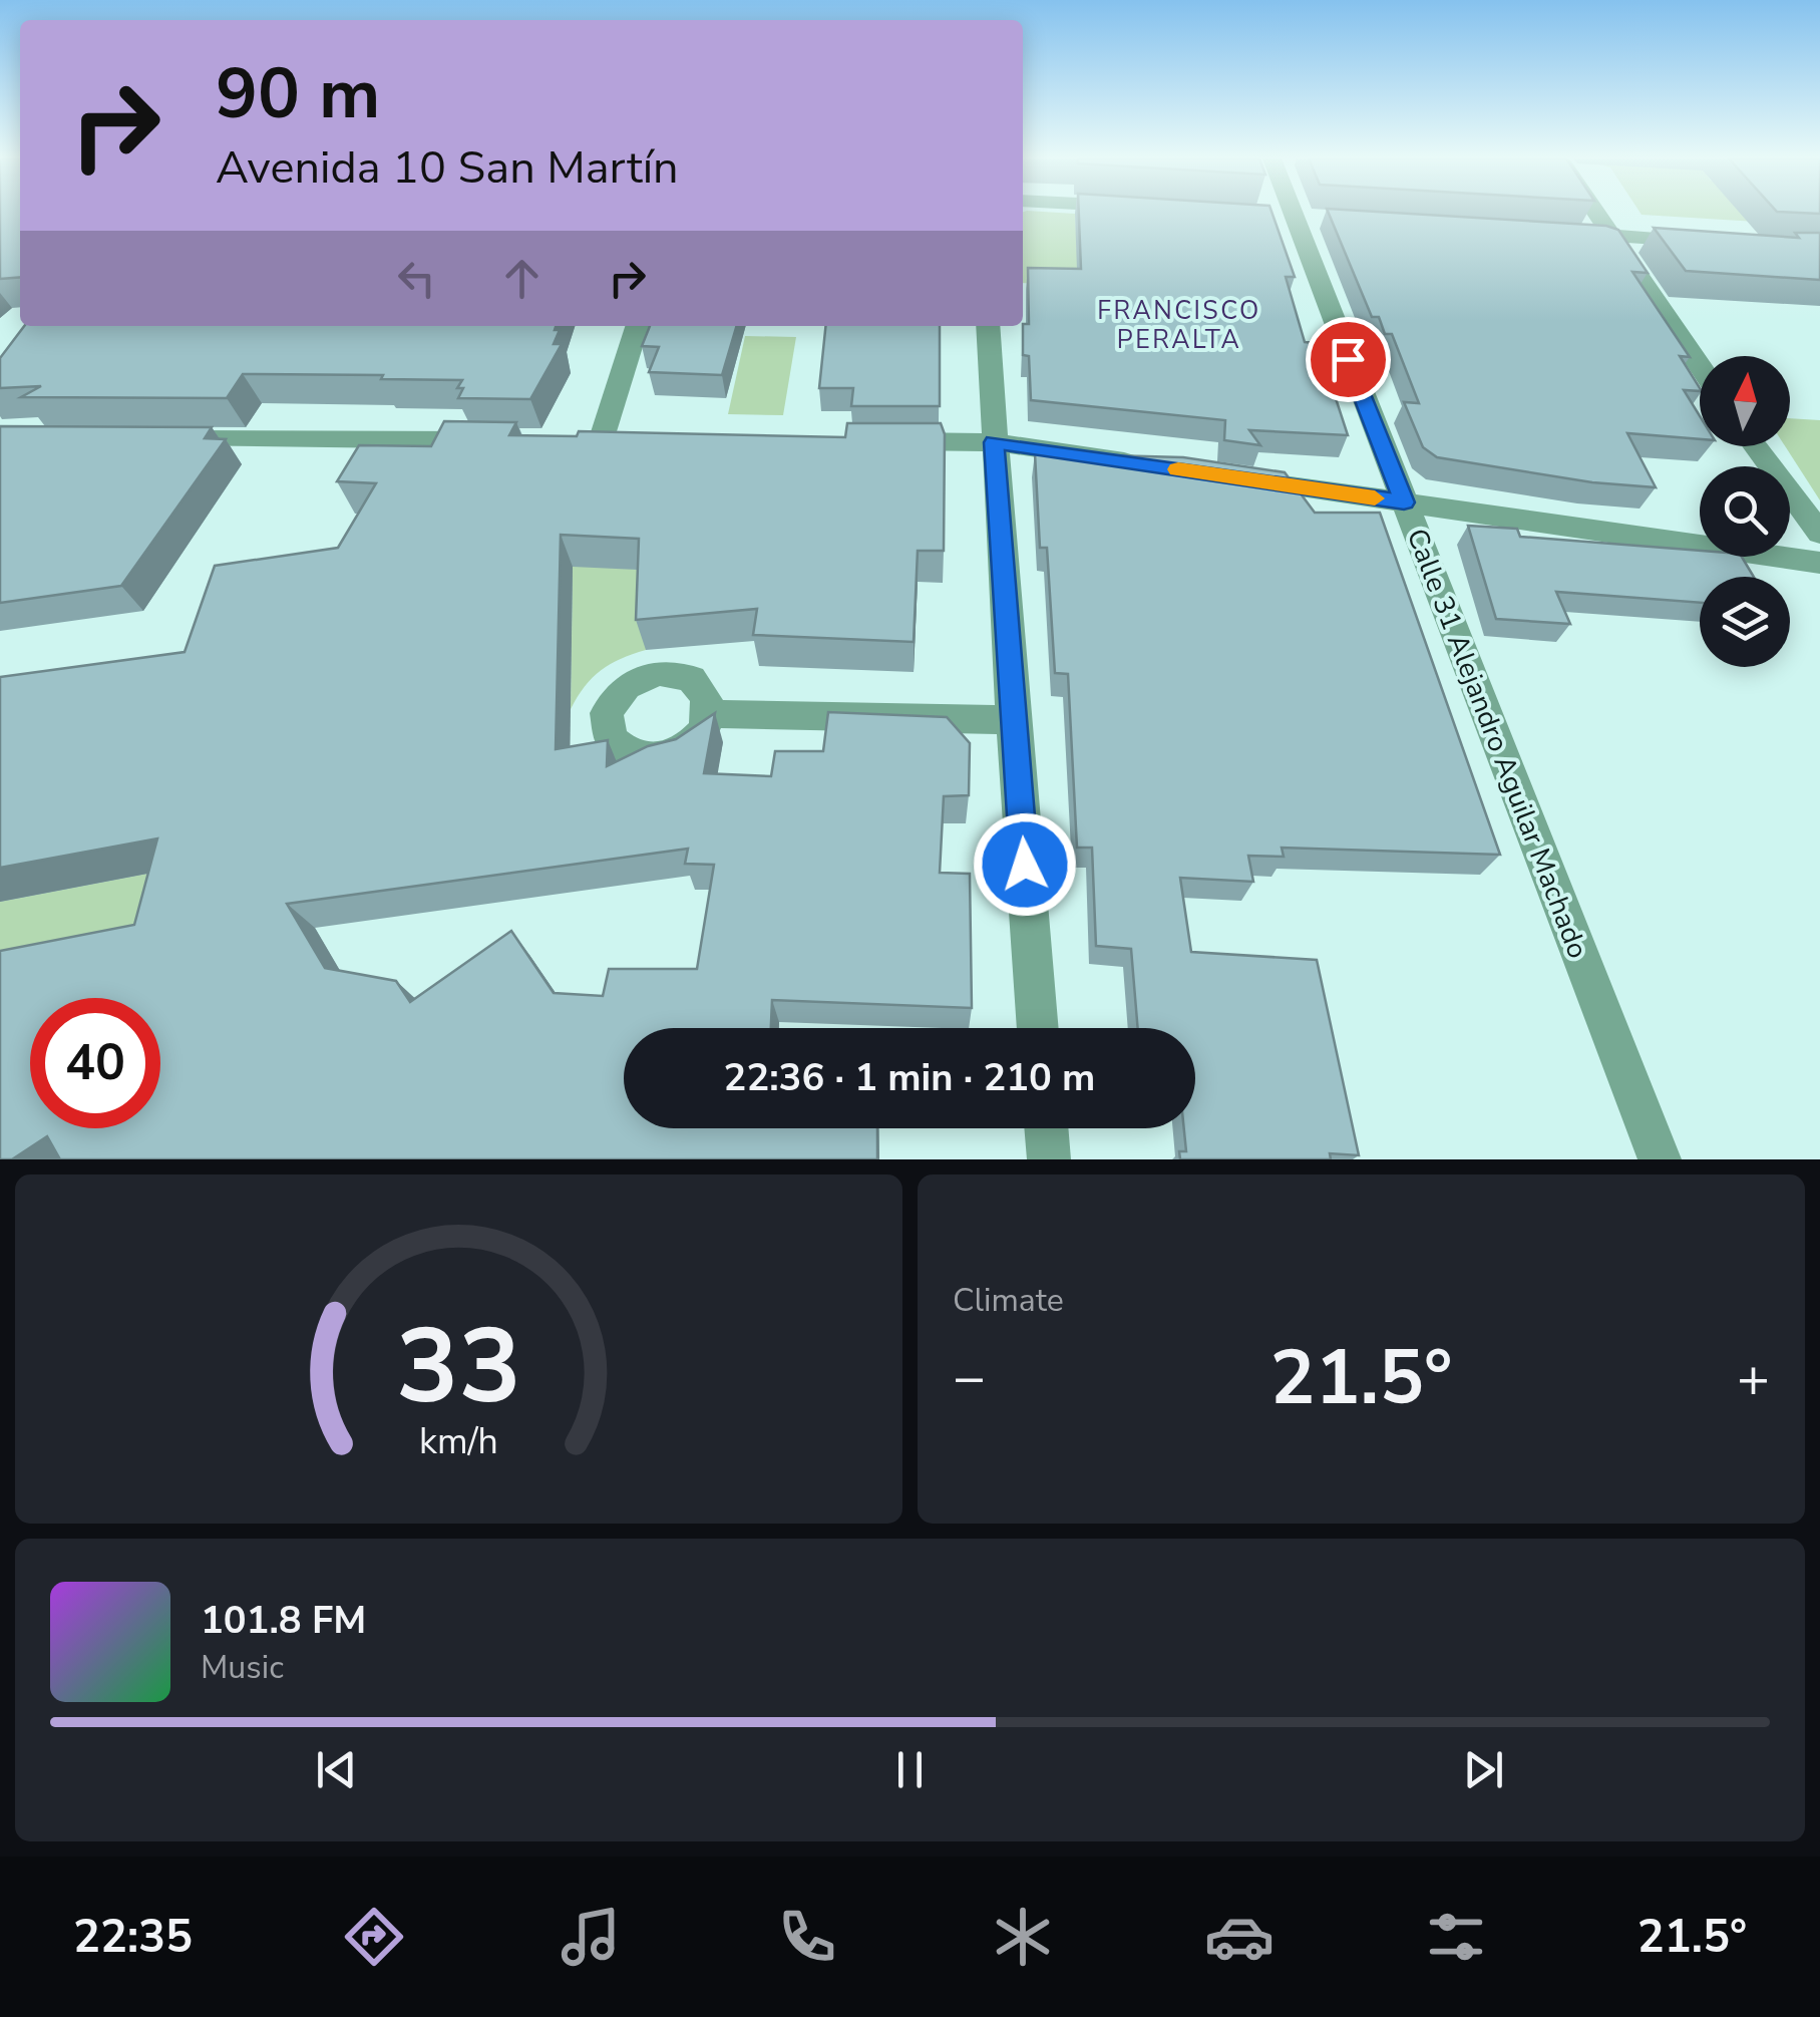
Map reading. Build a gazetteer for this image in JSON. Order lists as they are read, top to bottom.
{
  "streets": {
    "street": ["Calle 31 Alejandro Aguilar Machado"]
  },
  "districts": ["FRANCISCO PERALTA"],
  "north": "top",
  "page": {
    "turn": ["90 m", "Avenida 10 San Martín"],
    "limit": "40",
    "trip": "22:36 · 1 min · 210 m",
    "tile": "Climate",
    "heat": ["−", "21.5°", "+"],
    "song": ["101.8 FM", "Music"],
    "tabs": ["22:35", "21.5°"],
    "gauge": ["33", "km/h"]
  }
}
